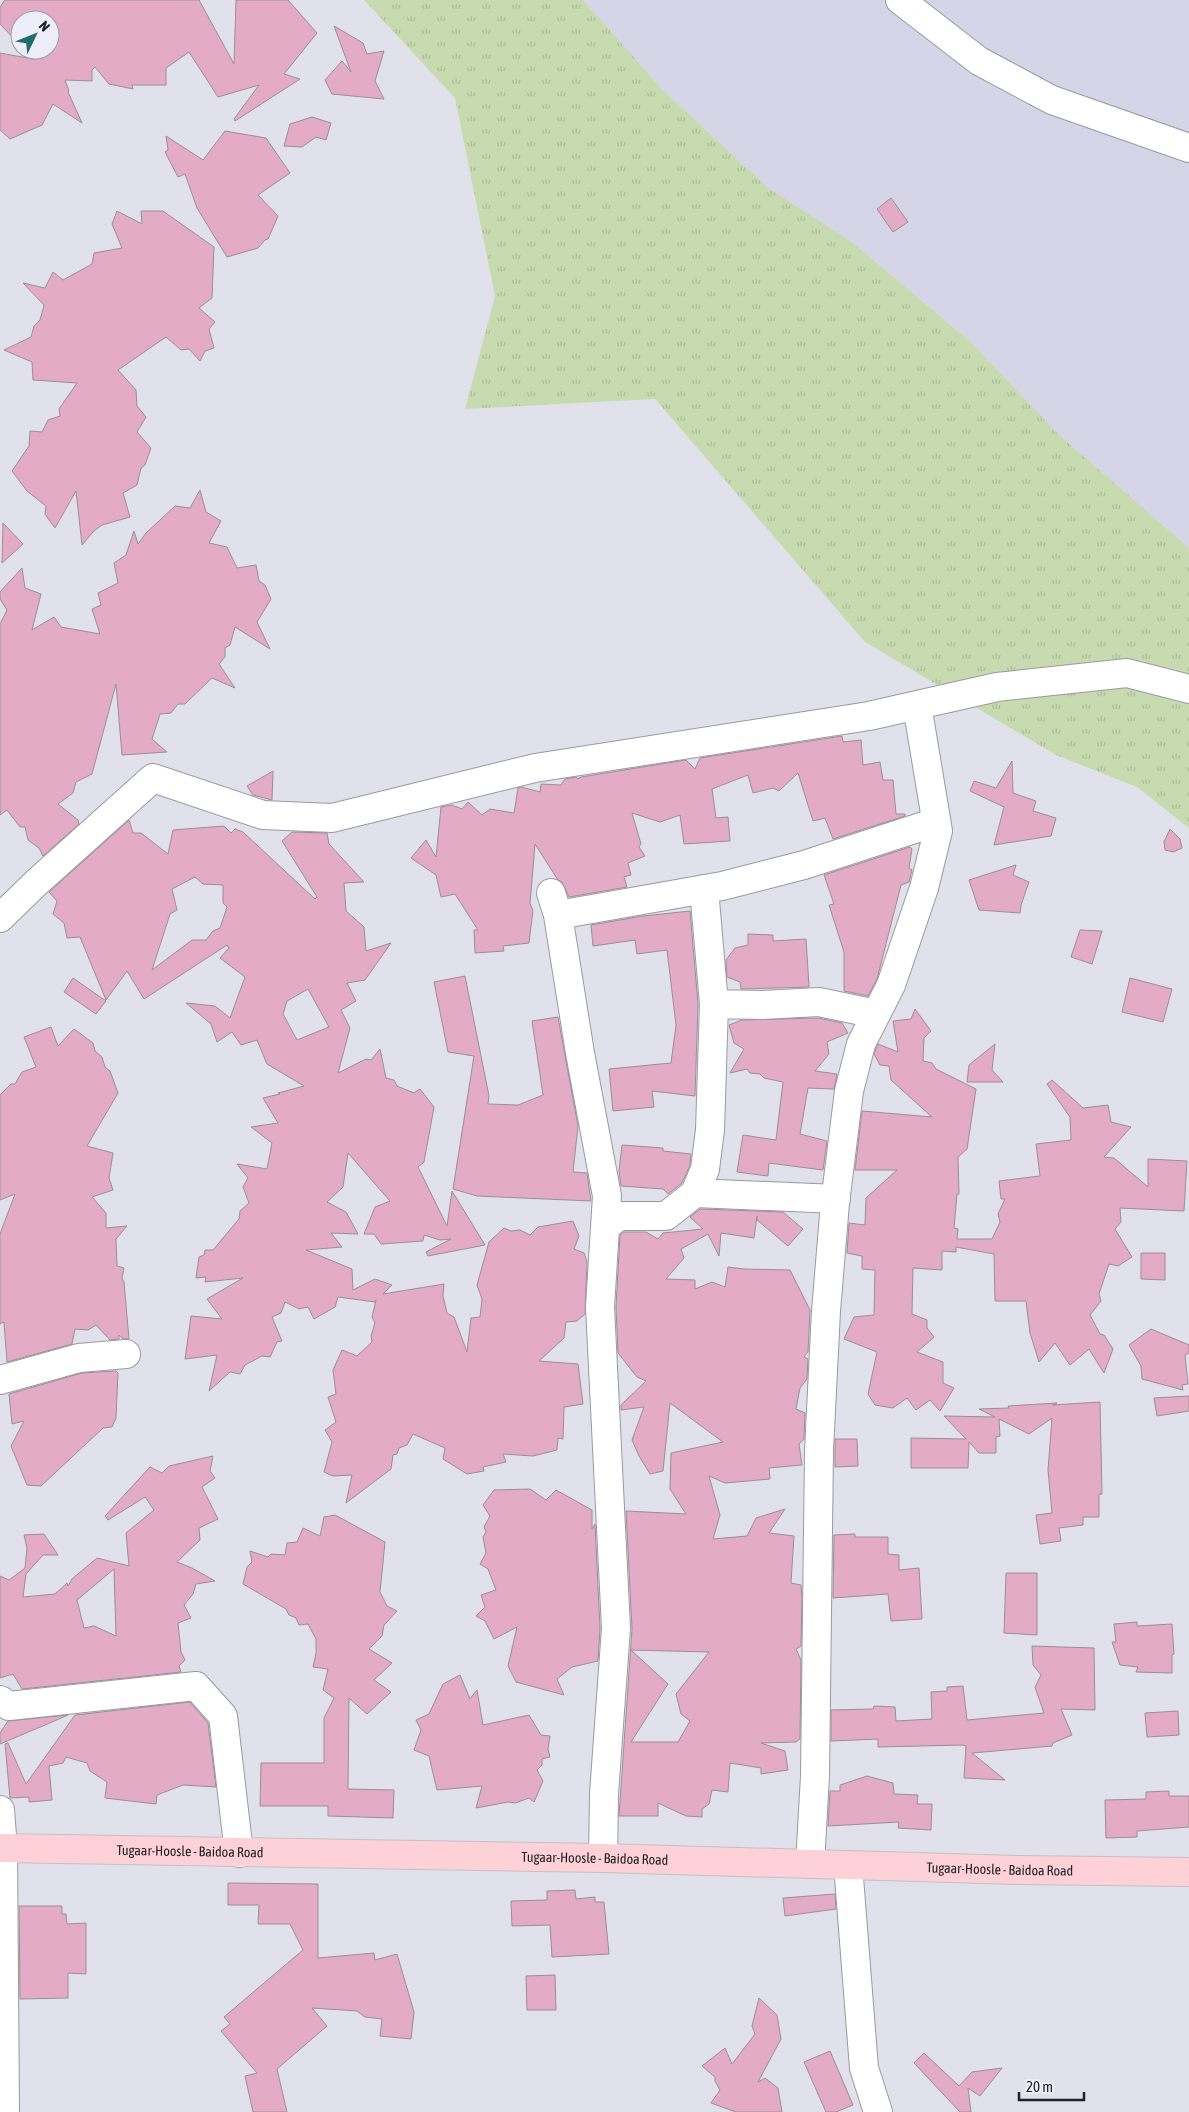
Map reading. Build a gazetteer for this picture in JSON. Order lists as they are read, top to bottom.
{
  "streets": {
    "main road": ["Tugaar-Hoosle - Baidoa Road"]
  },
  "scale_bar": "20 m",
  "north": "top right"
}
